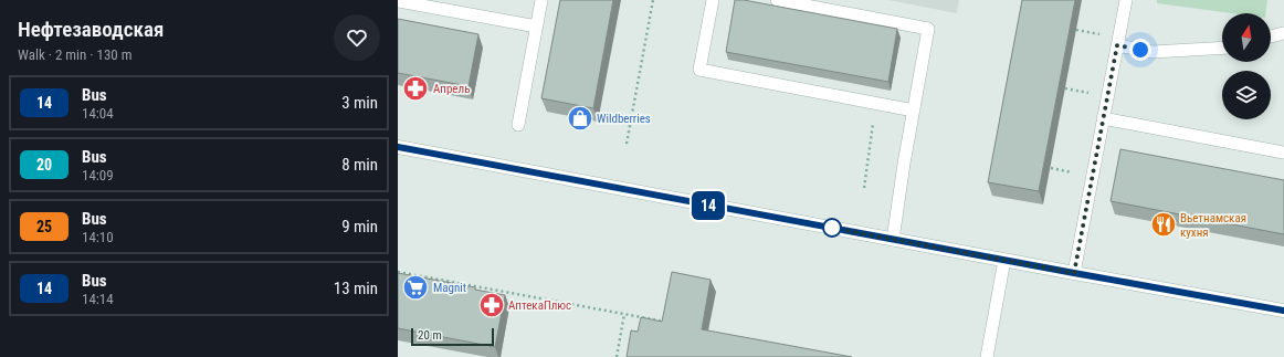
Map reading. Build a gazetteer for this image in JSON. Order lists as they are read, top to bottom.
{
  "places": {
    "pharmacy": ["Апрель", "АптекаПлюс"],
    "shop": ["Wildberries"],
    "restaurant": ["Вьетнамская кухня"],
    "supermarket": ["Magnit"]
  },
  "lines": ["bus line 14"],
  "scale_bar": "20 m",
  "north": "top",
  "page": {
    "heading": ["Нефтезаводская", "Walk · 2 min · 130 m"],
    "on_map": "14",
    "list": [
      {
        "mark": "14",
        "name": "Bus",
        "note": "14:04",
        "value": "3 min"
      },
      {
        "mark": "20",
        "name": "Bus",
        "note": "14:09",
        "value": "8 min"
      },
      {
        "mark": "25",
        "name": "Bus",
        "note": "14:10",
        "value": "9 min"
      },
      {
        "mark": "14",
        "name": "Bus",
        "note": "14:14",
        "value": "13 min"
      }
    ],
    "scale": "20 m"
  }
}
